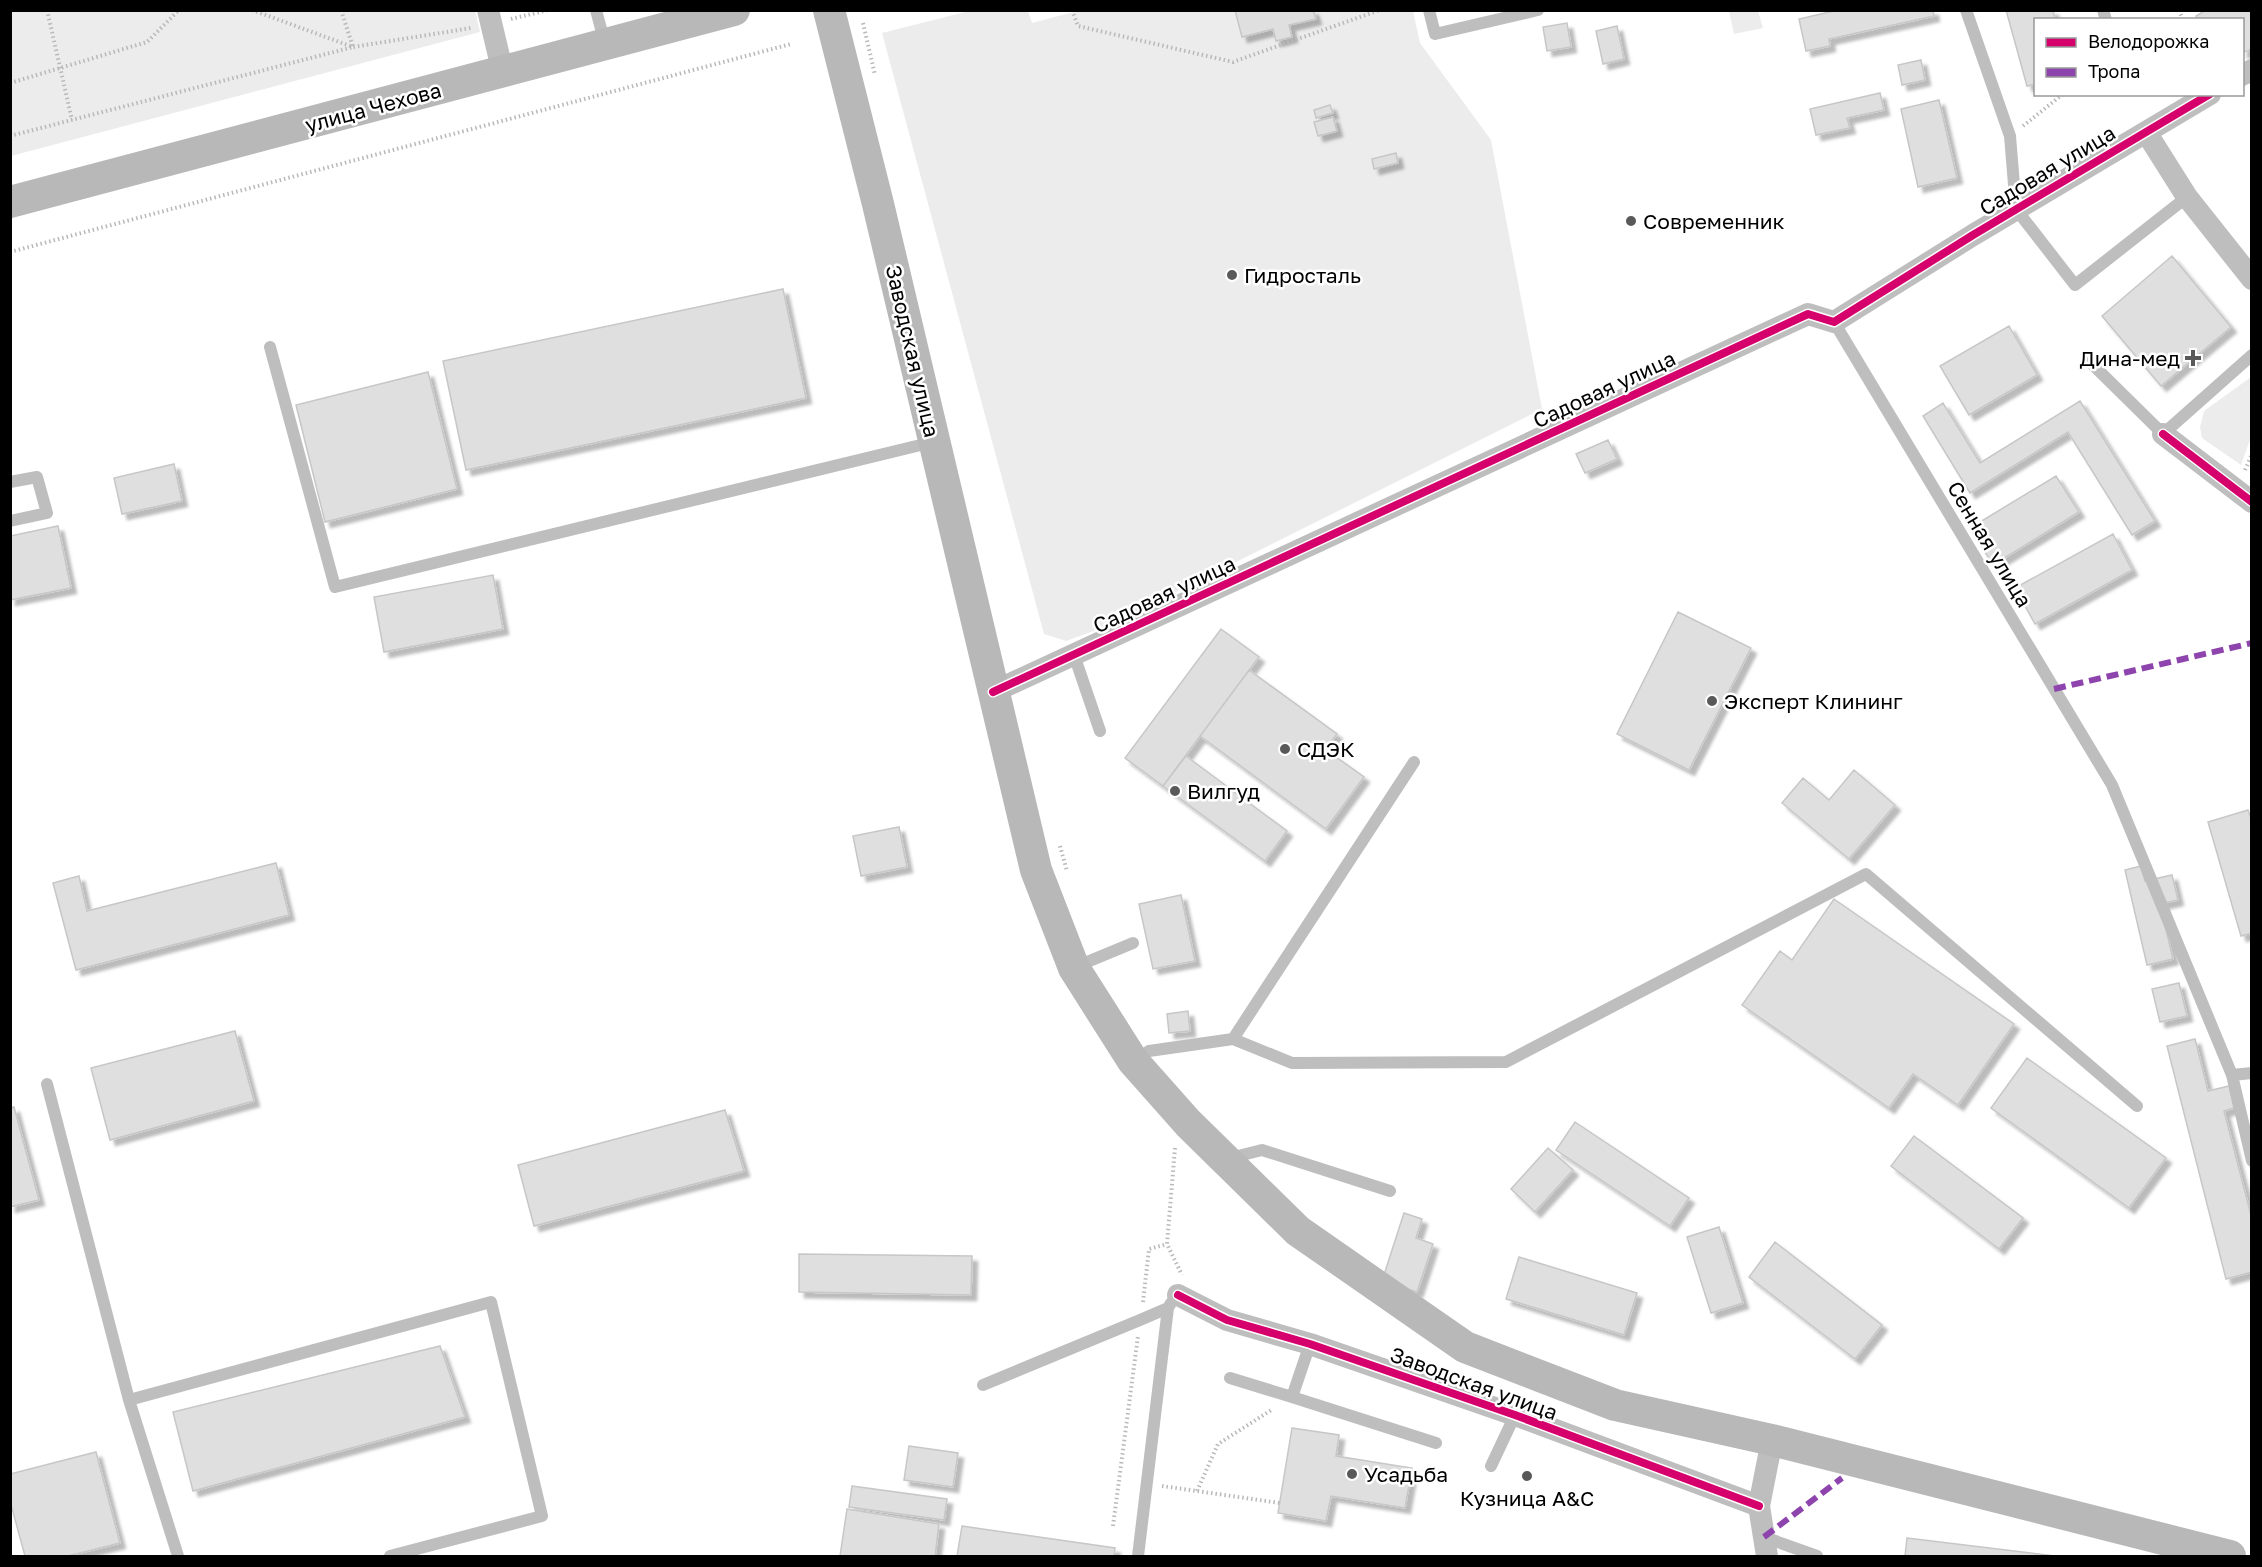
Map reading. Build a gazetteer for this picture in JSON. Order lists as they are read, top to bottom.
{
  "streets": {
    "main road": ["улица Чехова", "Заводская улица"],
    "street": ["Садовая улица"],
    "lane": ["Сенная улица"]
  },
  "crossings": [
    ["Садовая улица", "Заводская улица"],
    ["Садовая улица", "Сенная улица"]
  ],
  "places": {
    "other": [
      "Современник",
      "Гидросталь",
      "Эксперт Клининг",
      "СДЭК",
      "Вилгуд",
      "Усадьба",
      "Кузница А&С"
    ],
    "health": ["Дина-мед"]
  },
  "legend": ["Велодорожка", "Тропа"]
}
